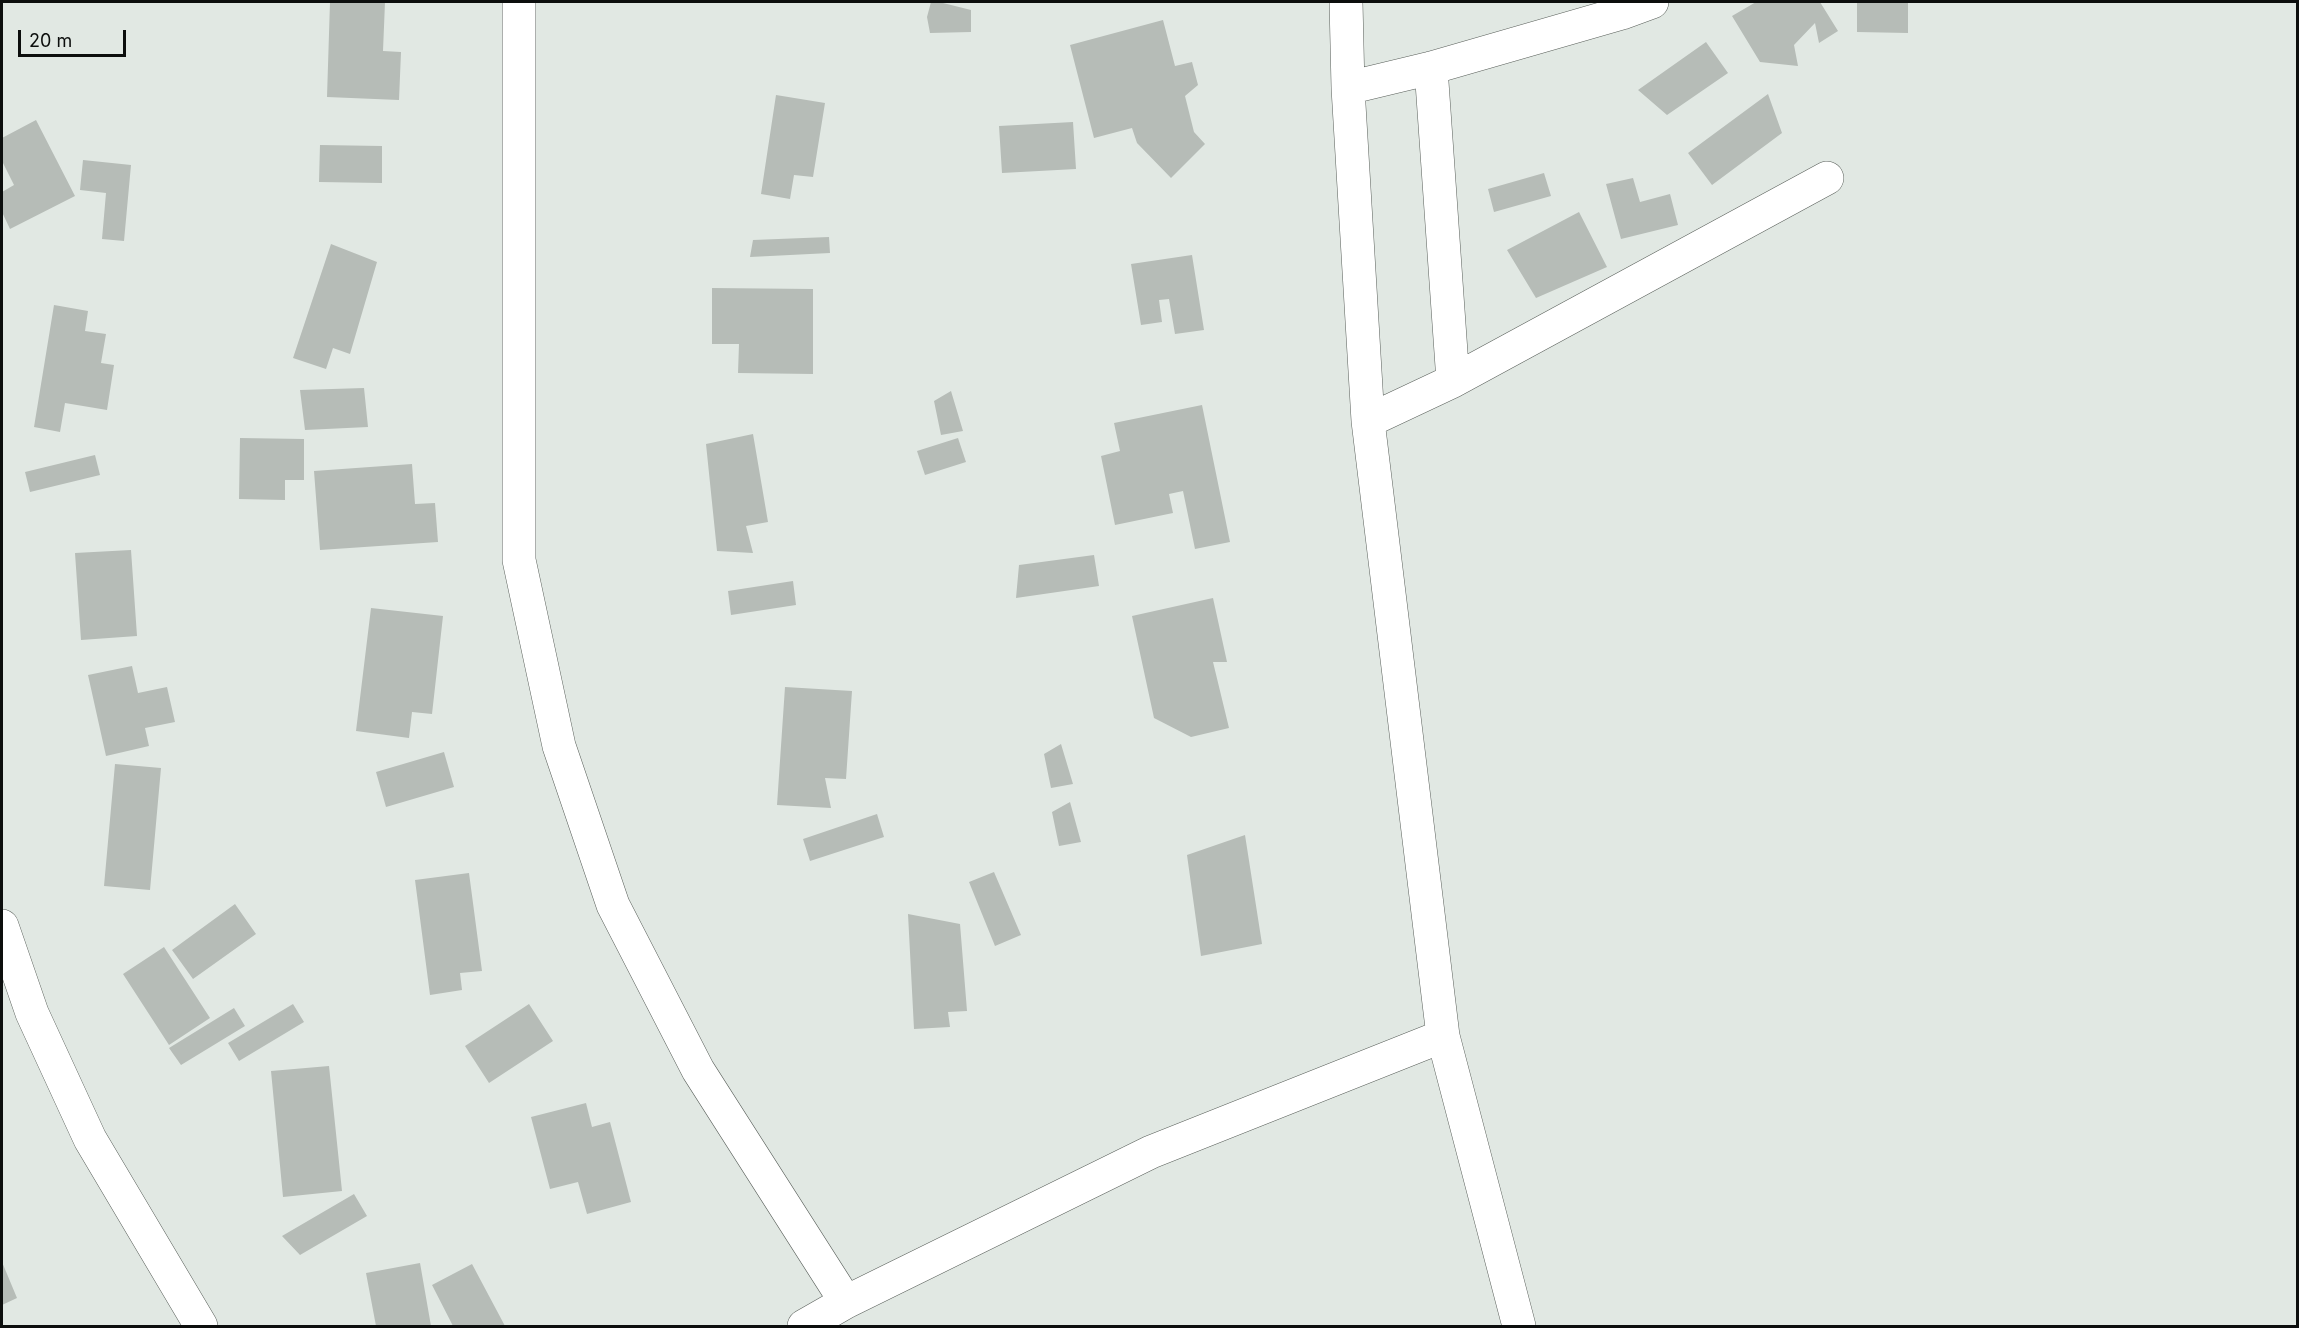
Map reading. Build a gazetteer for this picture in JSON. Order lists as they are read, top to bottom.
{
  "scale_bar": "20 m"
}
